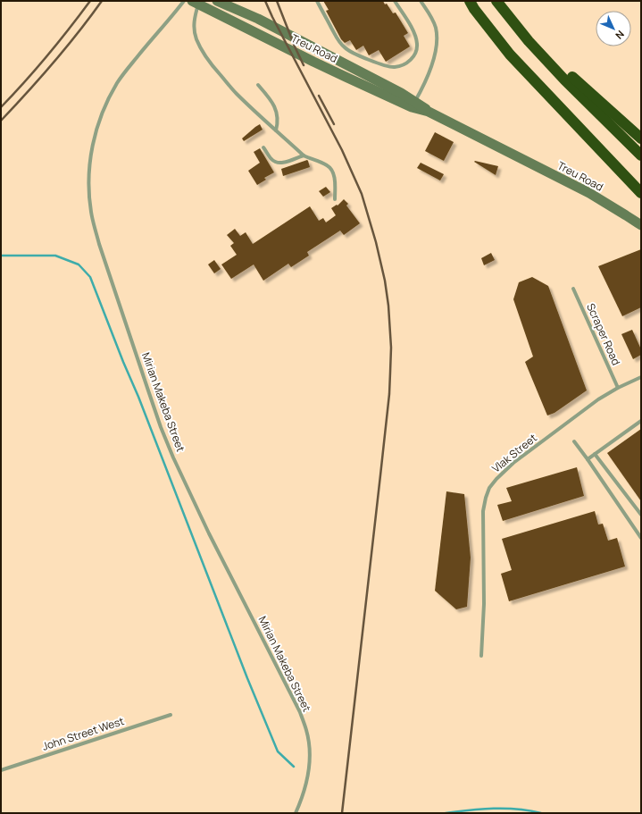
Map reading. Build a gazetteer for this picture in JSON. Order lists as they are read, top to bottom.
{
  "streets": {
    "street": ["Treu Road"],
    "lane": [
      "Scraper Road",
      "Mirian Makeba Street",
      "Vlak Street",
      "John Street West"
    ]
  },
  "crossings": [
    ["Scraper Road", "Vlak Street"]
  ],
  "north": "bottom right"
}
